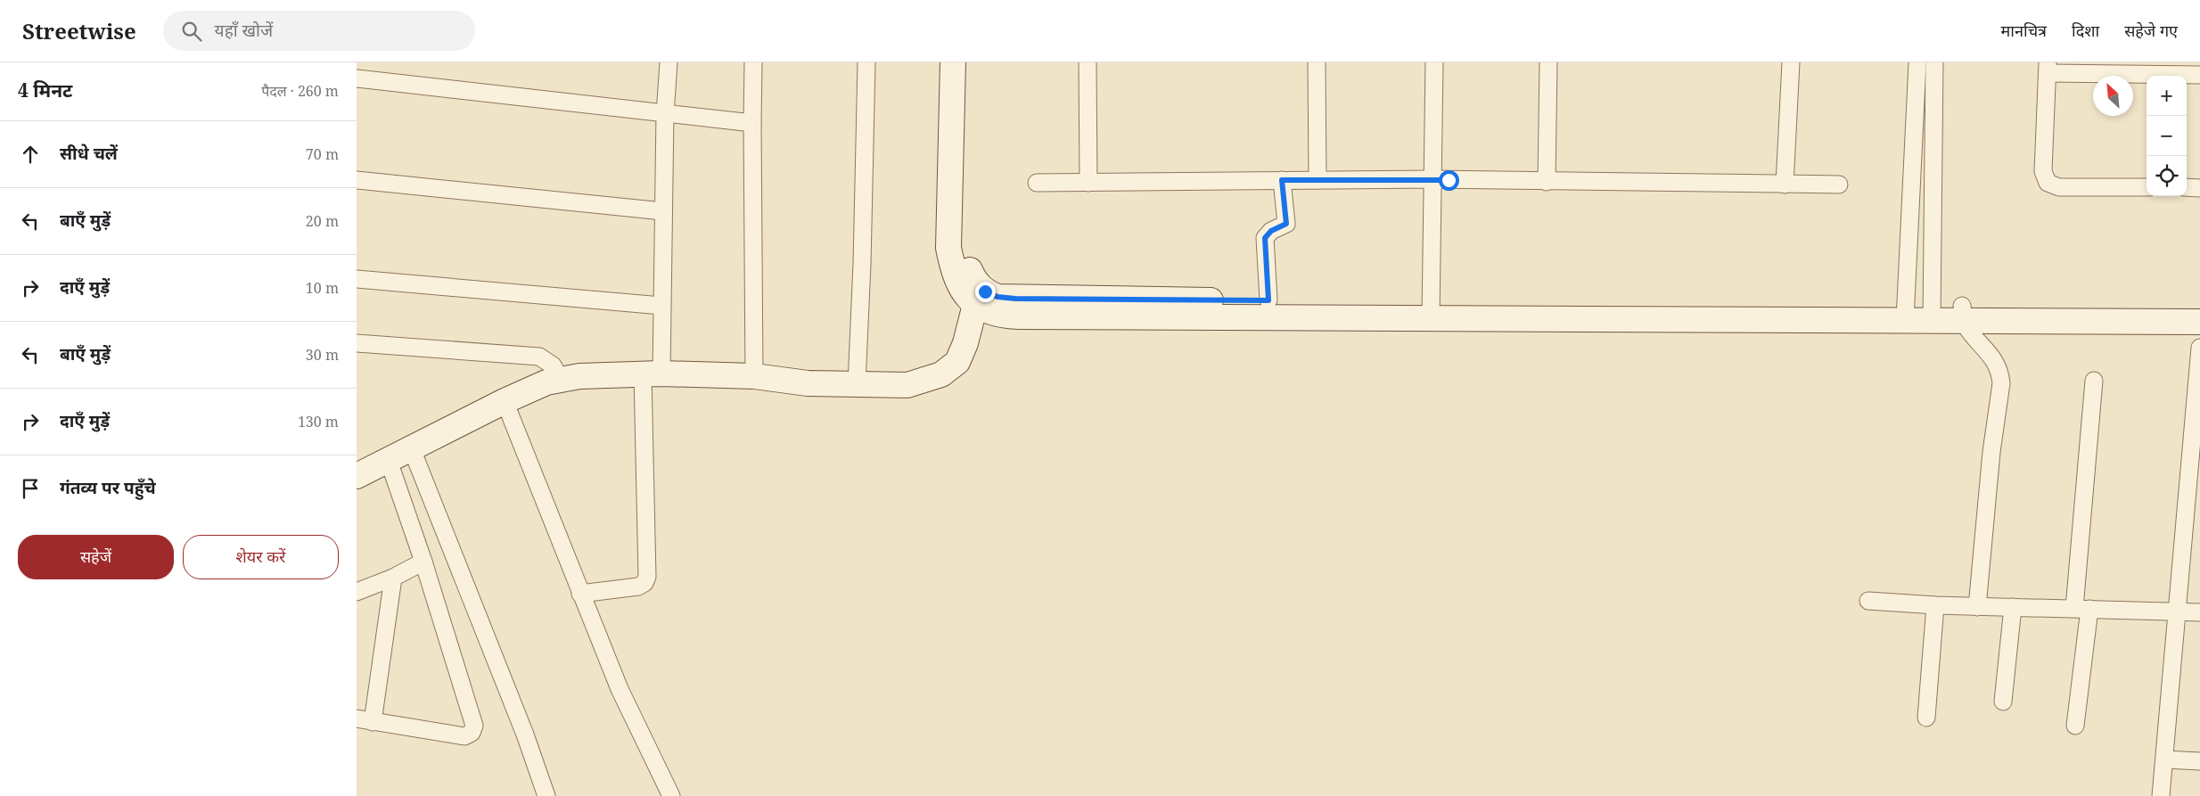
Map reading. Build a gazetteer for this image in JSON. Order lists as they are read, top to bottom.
{
  "north": "top left",
  "page": {
    "header": "Streetwise",
    "search": "यहाँ खोजें",
    "nav": ["मानचित्र", "दिशा", "सहेजे गए"],
    "heading": ["4 मिनट", "पैदल · 260 m"],
    "map_buttons": ["+", "−"],
    "list": [
      ["सीधे चलें", "70 m"],
      ["बाएँ मुड़ें", "20 m"],
      ["दाएँ मुड़ें", "10 m"],
      ["बाएँ मुड़ें", "30 m"],
      ["दाएँ मुड़ें", "130 m"],
      "गंतव्य पर पहुँचे"
    ],
    "buttons": ["सहेजें", "शेयर करें"]
  }
}
